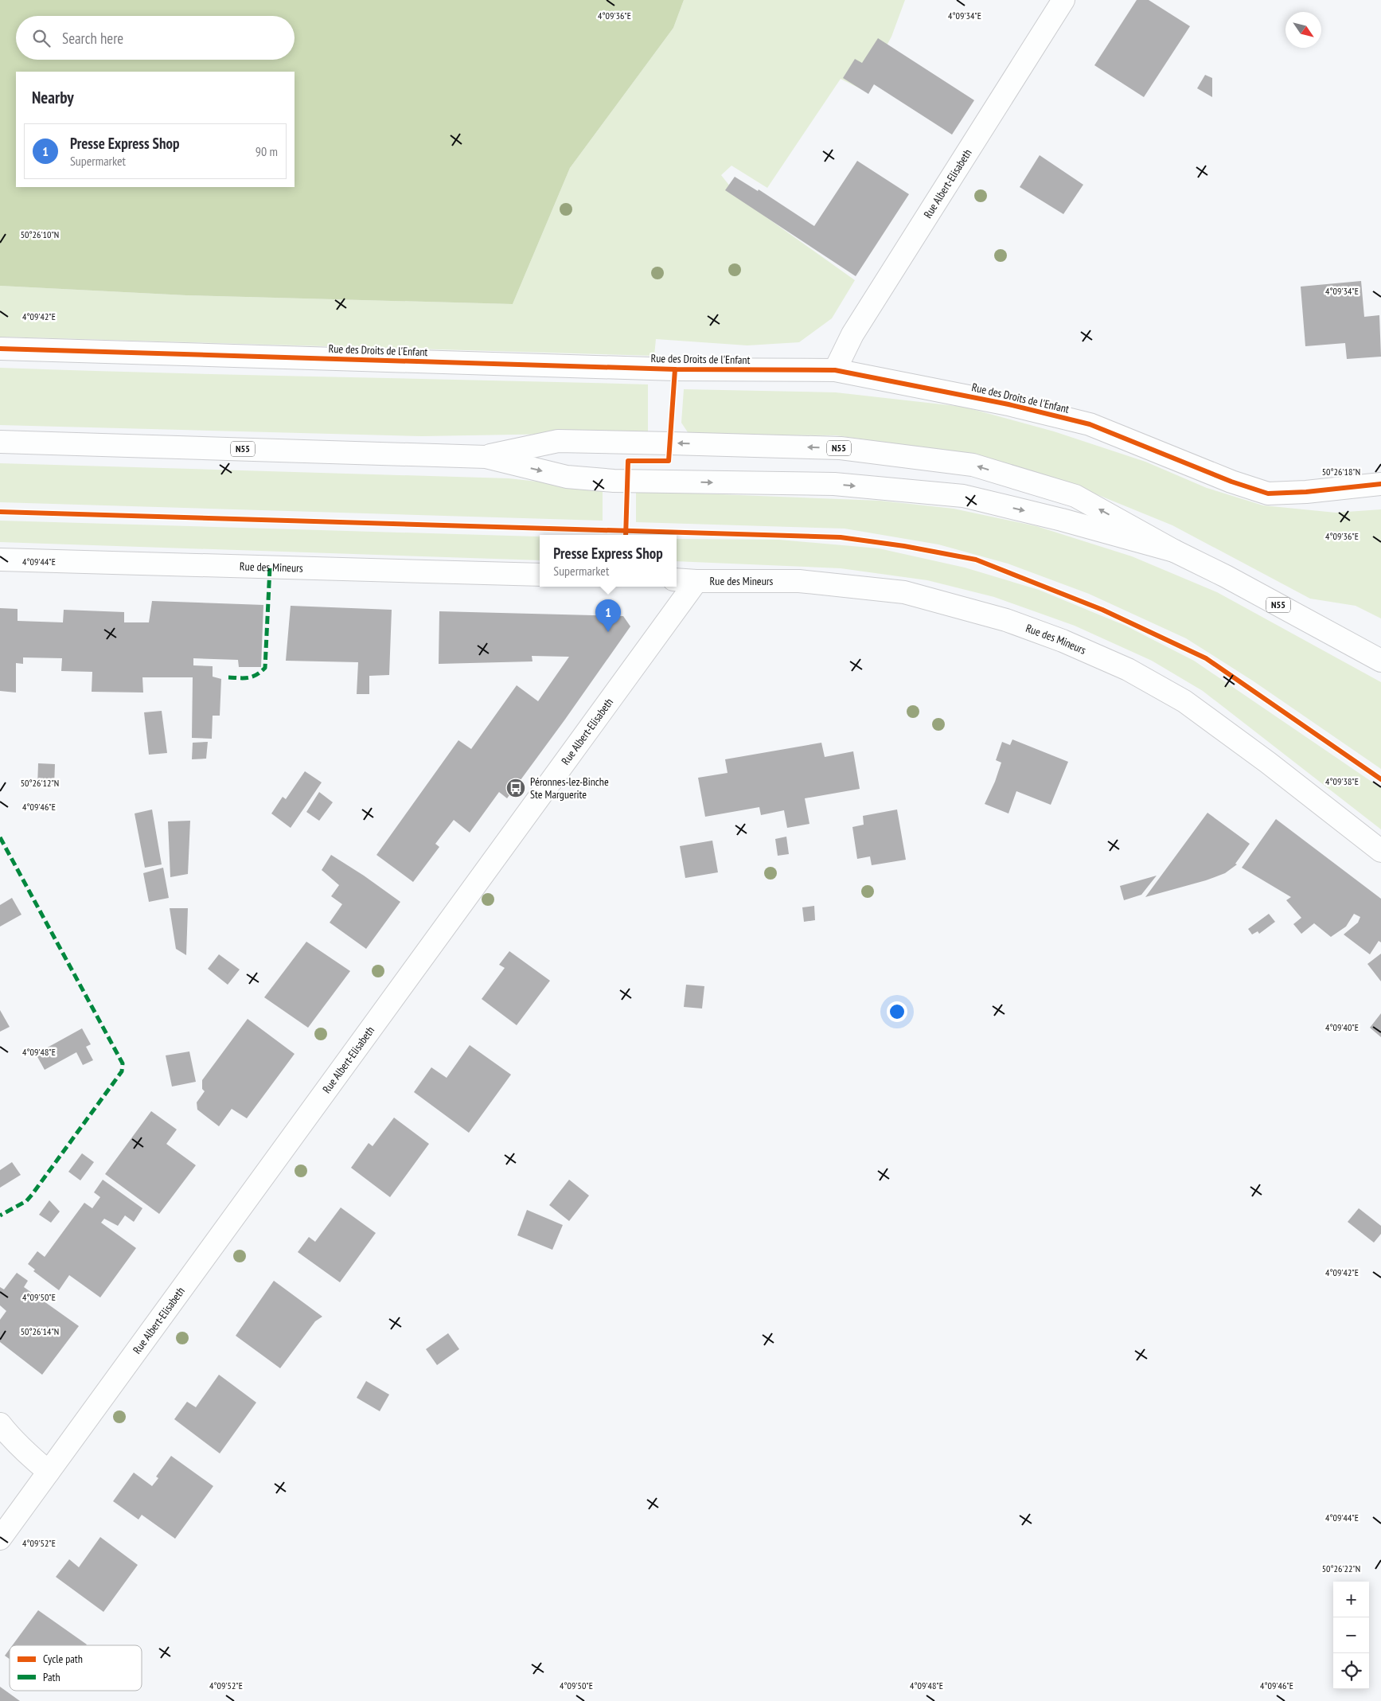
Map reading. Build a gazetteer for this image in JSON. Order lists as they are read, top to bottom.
{
  "streets": {
    "main road": [
      "Rue Albert-Elisabeth",
      "Rue des Droits de l'Enfant",
      "N55",
      "Rue des Mineurs"
    ]
  },
  "crossings": [
    ["Rue Albert-Elisabeth", "Rue des Droits de l'Enfant"],
    ["Rue Albert-Elisabeth", "Rue des Mineurs"]
  ],
  "places": {
    "bus stop": ["Péronnes-lez-Binche Ste Marguerite"]
  },
  "legend": ["Cycle path", "Path"],
  "north": "bottom right",
  "page": {
    "search": "Search here",
    "heading": "Nearby",
    "list": [
      {
        "mark": "1",
        "name": "Presse Express Shop",
        "note": "Supermarket",
        "value": "90 m"
      }
    ],
    "popup": ["Presse Express Shop", "Supermarket"],
    "pins": "1",
    "map_buttons": ["+", "−"]
  },
  "coordinates": [
    "4°09'36\"E",
    "4°09'34\"E",
    "50°26'10\"N",
    "4°09'42\"E",
    "50°26'18\"N",
    "4°09'44\"E",
    "4°09'38\"E",
    "50°26'12\"N",
    "4°09'46\"E",
    "4°09'40\"E",
    "4°09'48\"E",
    "4°09'50\"E",
    "50°26'14\"N",
    "4°09'52\"E",
    "50°26'22\"N"
  ]
}
